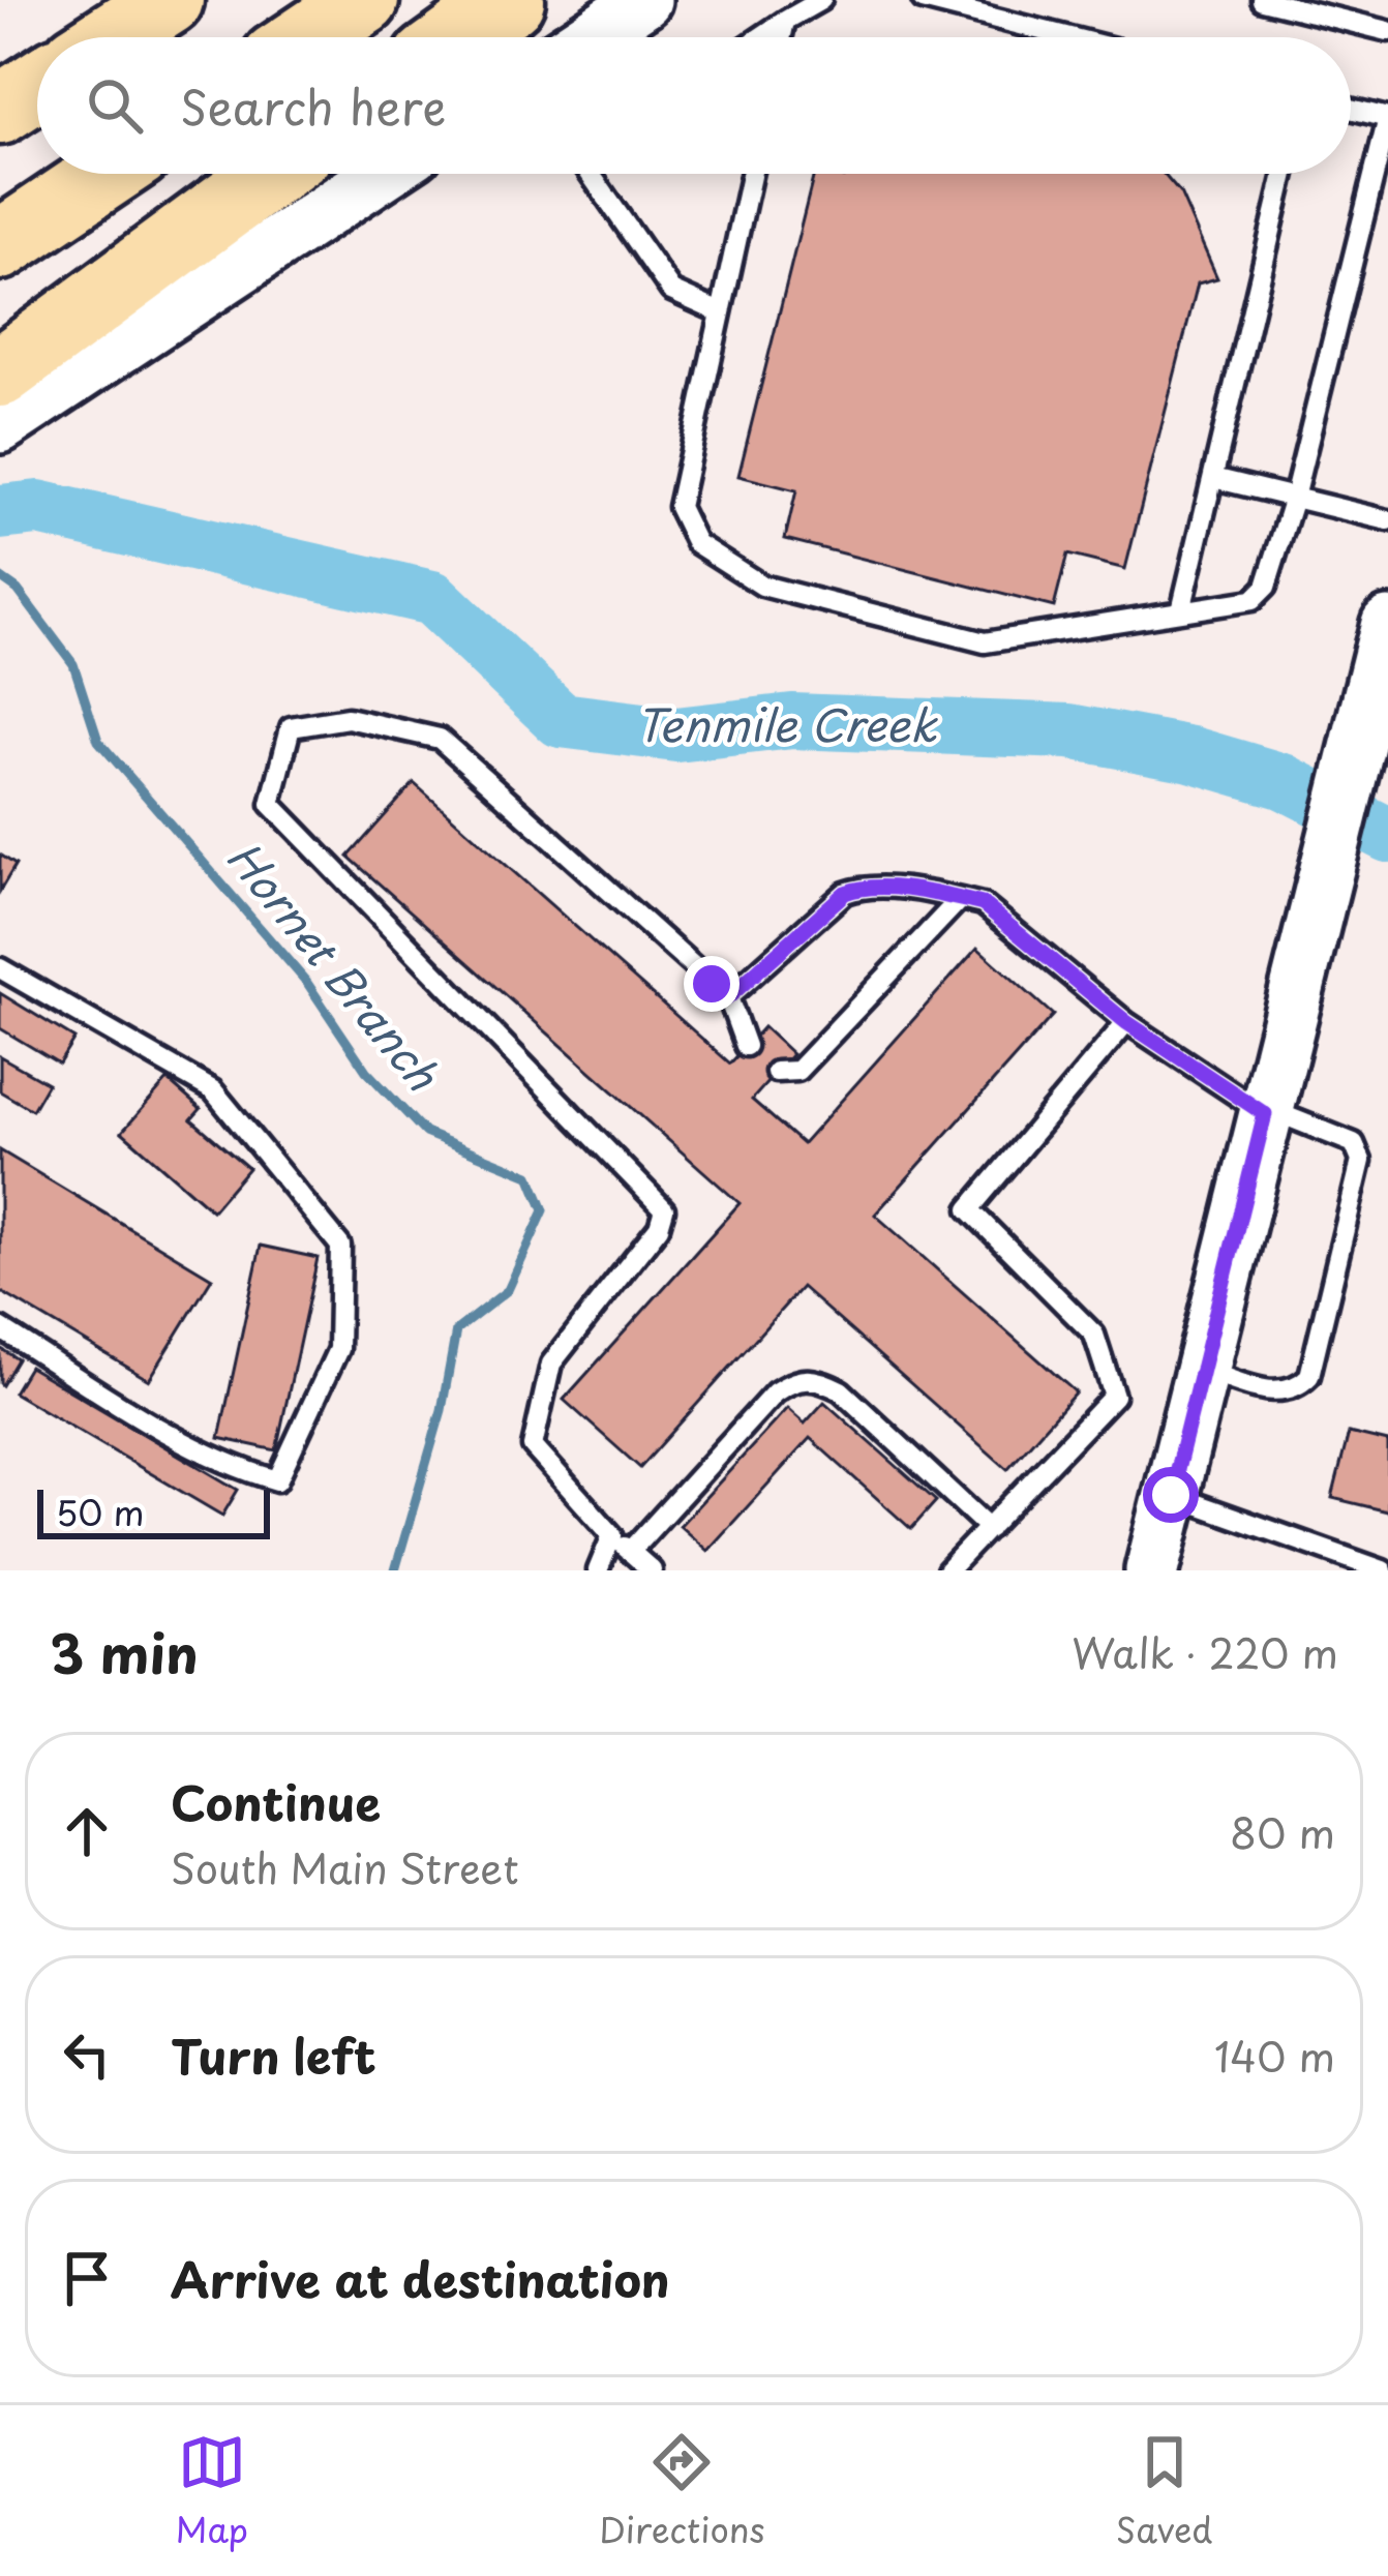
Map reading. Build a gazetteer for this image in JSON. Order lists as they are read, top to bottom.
{
  "water": ["Tenmile Creek", "Hornet Branch"],
  "scale_bar": "50 m",
  "page": {
    "search": "Search here",
    "scale": "50 m",
    "heading": ["3 min", "Walk · 220 m"],
    "list": [
      ["Continue", "South Main Street", "80 m"],
      ["Turn left", "140 m"],
      "Arrive at destination"
    ],
    "nav": ["Map", "Directions", "Saved"]
  }
}
